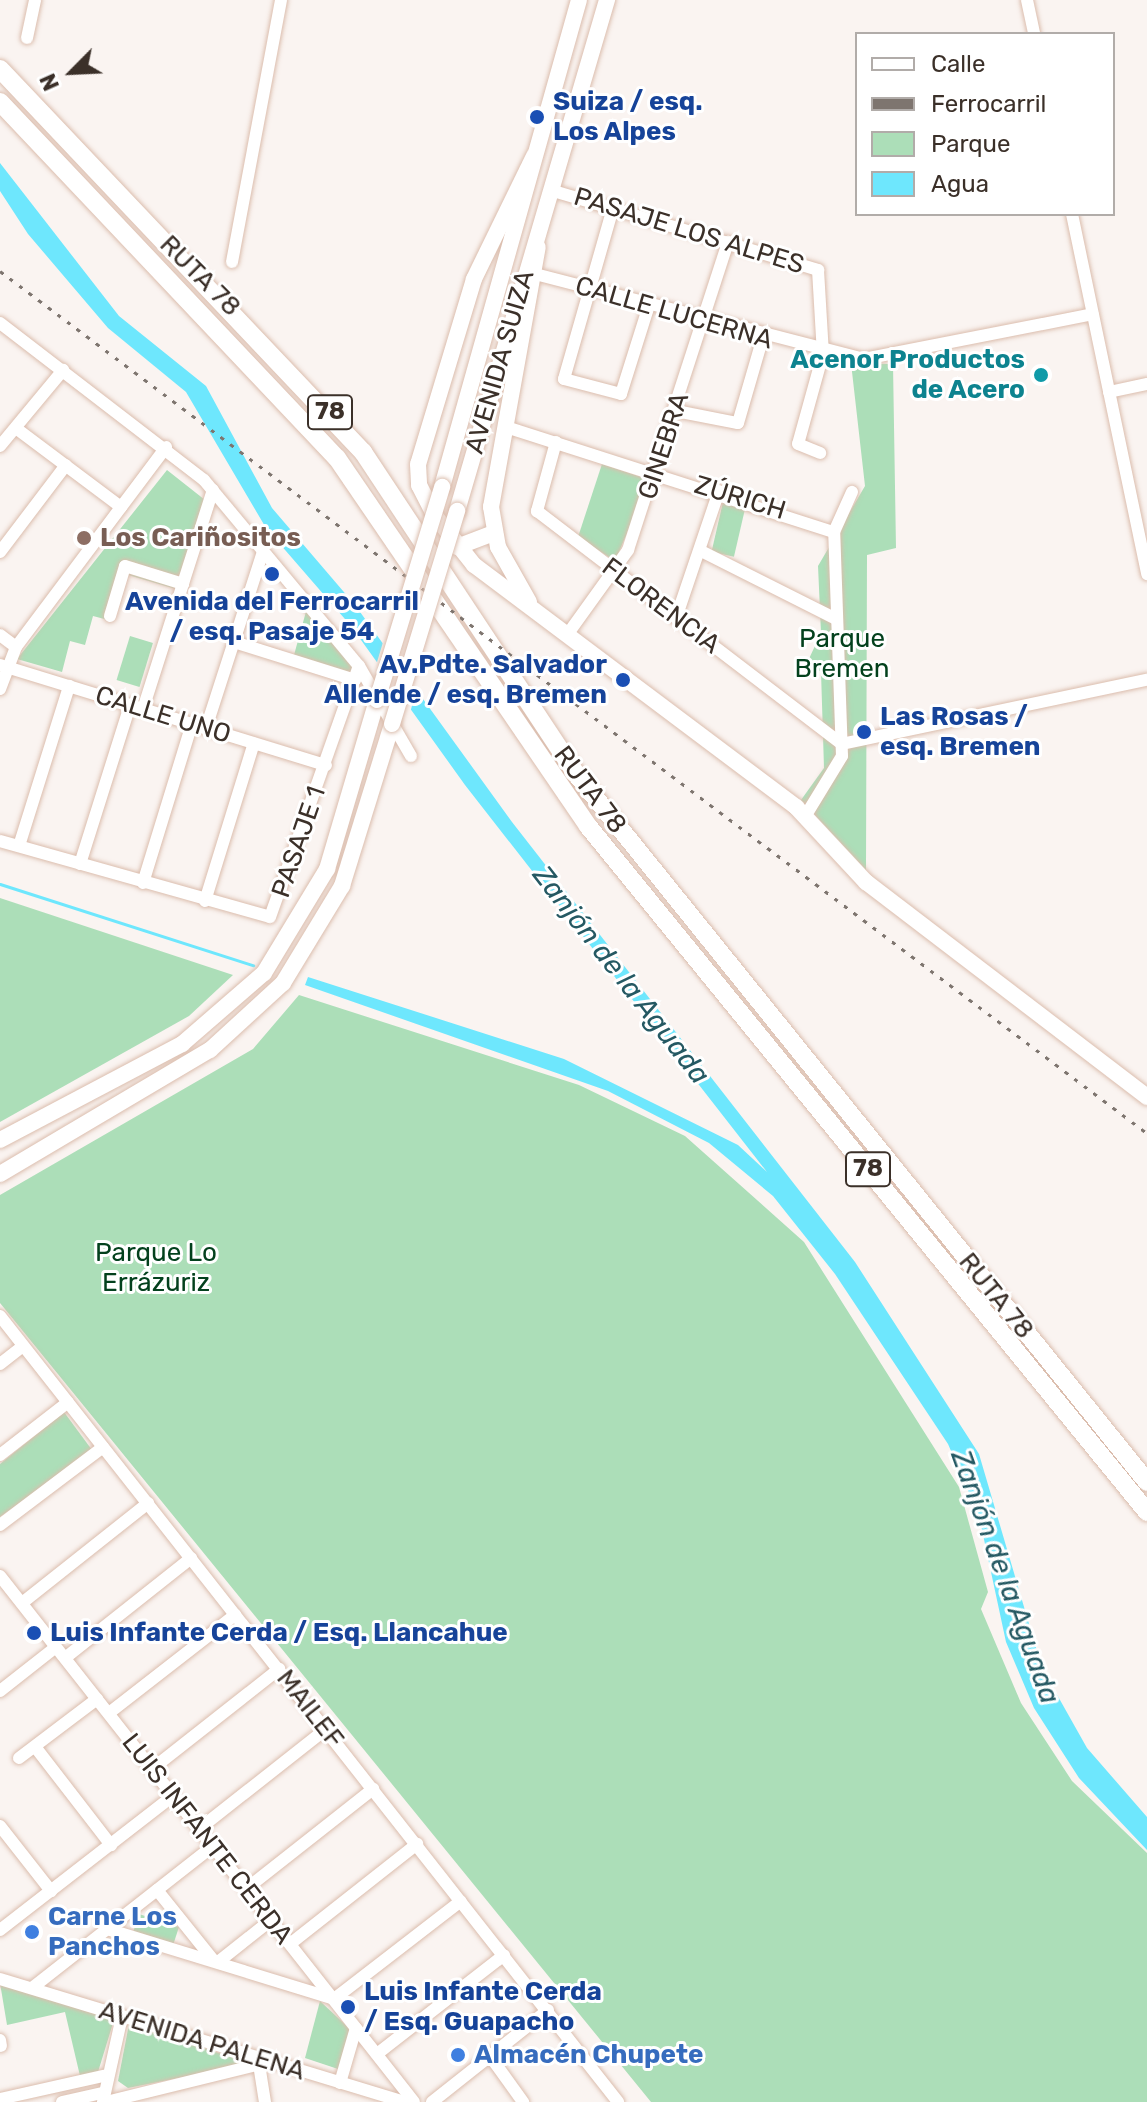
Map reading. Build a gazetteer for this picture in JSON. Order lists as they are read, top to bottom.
{
  "streets": {
    "highway": ["RUTA 78", "78"],
    "main road": ["AVENIDA SUIZA"],
    "street": [
      "PASAJE LOS ALPES",
      "CALLE LUCERNA",
      "GINEBRA",
      "ZÚRICH",
      "FLORENCIA",
      "CALLE UNO",
      "PASAJE 1",
      "MAILEF",
      "LUIS INFANTE CERDA",
      "AVENIDA PALENA"
    ]
  },
  "crossings": [
    ["PASAJE LOS ALPES", "CALLE LUCERNA"],
    ["PASAJE LOS ALPES", "AVENIDA SUIZA"],
    ["PASAJE LOS ALPES", "GINEBRA"],
    ["CALLE LUCERNA", "AVENIDA SUIZA"],
    ["CALLE LUCERNA", "GINEBRA"],
    ["AVENIDA SUIZA", "ZÚRICH"],
    ["GINEBRA", "ZÚRICH"],
    ["GINEBRA", "FLORENCIA"],
    ["ZÚRICH", "FLORENCIA"],
    ["CALLE UNO", "PASAJE 1"]
  ],
  "water": ["Zanjón de la Aguada"],
  "parks": ["Parque Bremen", "Parque Lo Errázuriz"],
  "places": [
    "Suiza / esq. Los Alpes",
    "Acenor Productos de Acero",
    "Los Cariñositos",
    "Avenida del Ferrocarril / esq. Pasaje 54",
    "Av.Pdte. Salvador Allende / esq. Bremen",
    "Las Rosas / esq. Bremen",
    "Luis Infante Cerda / Esq. Llancahue",
    "Carne Los Panchos",
    "Luis Infante Cerda / Esq. Guapacho",
    "Almacén Chupete"
  ],
  "legend": [
    "Calle",
    "Ferrocarril",
    "Parque",
    "Agua"
  ],
  "north": "bottom left"
}
